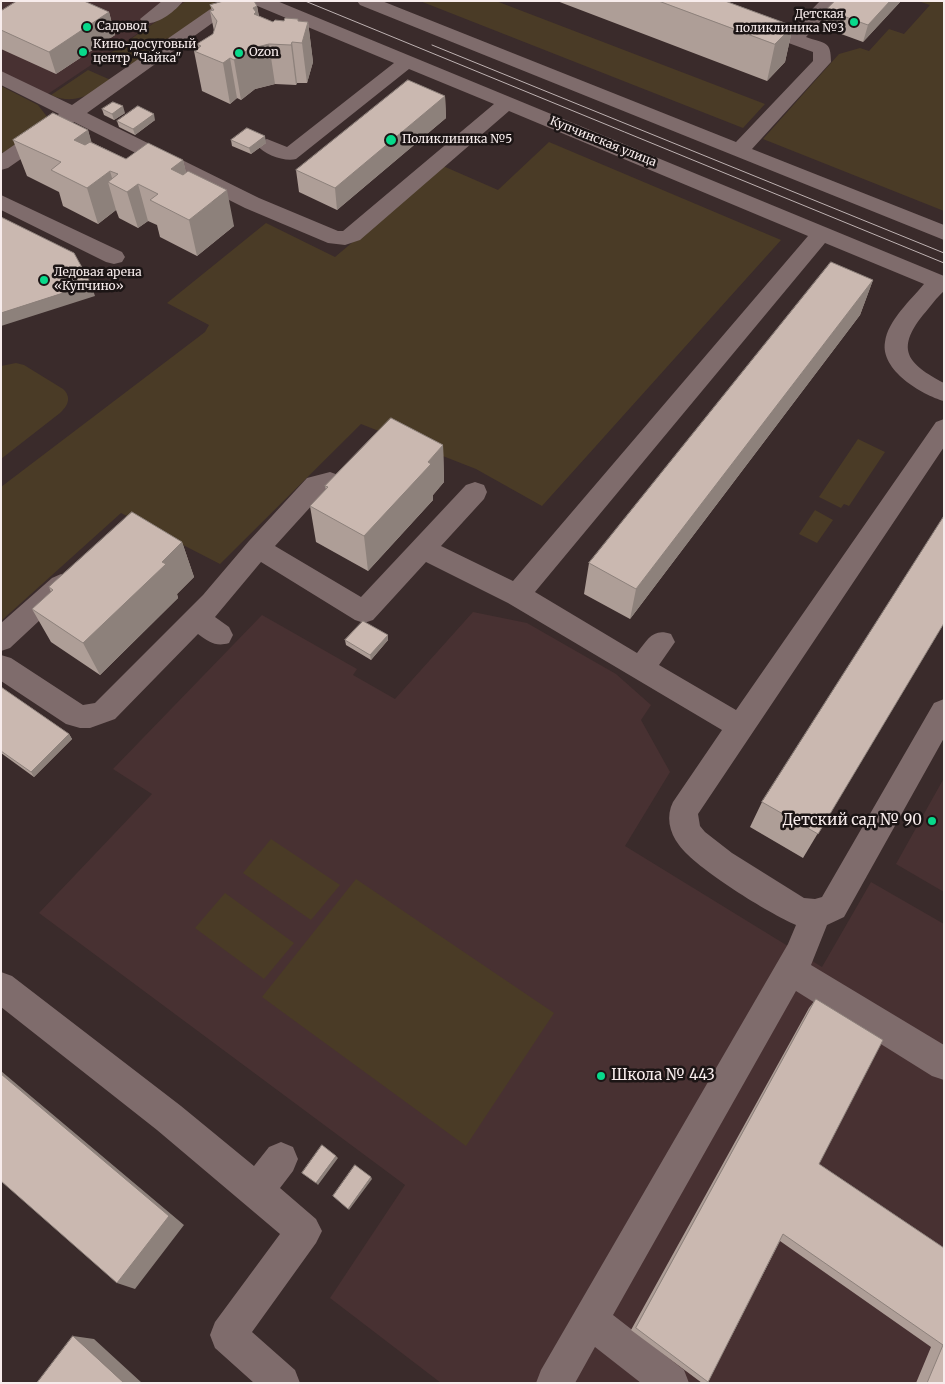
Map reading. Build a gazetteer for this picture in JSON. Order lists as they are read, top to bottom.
{
  "streets": {
    "street": ["Купчинская улица"]
  },
  "places": [
    "Детская поликлиника №3",
    "Садовод",
    "Кино-досуговый центр \"Чайка\"",
    "Ozon",
    "Поликлиника №5",
    "Ледовая арена «Купчино»",
    "Детский сад № 90",
    "Школа № 443"
  ]
}
